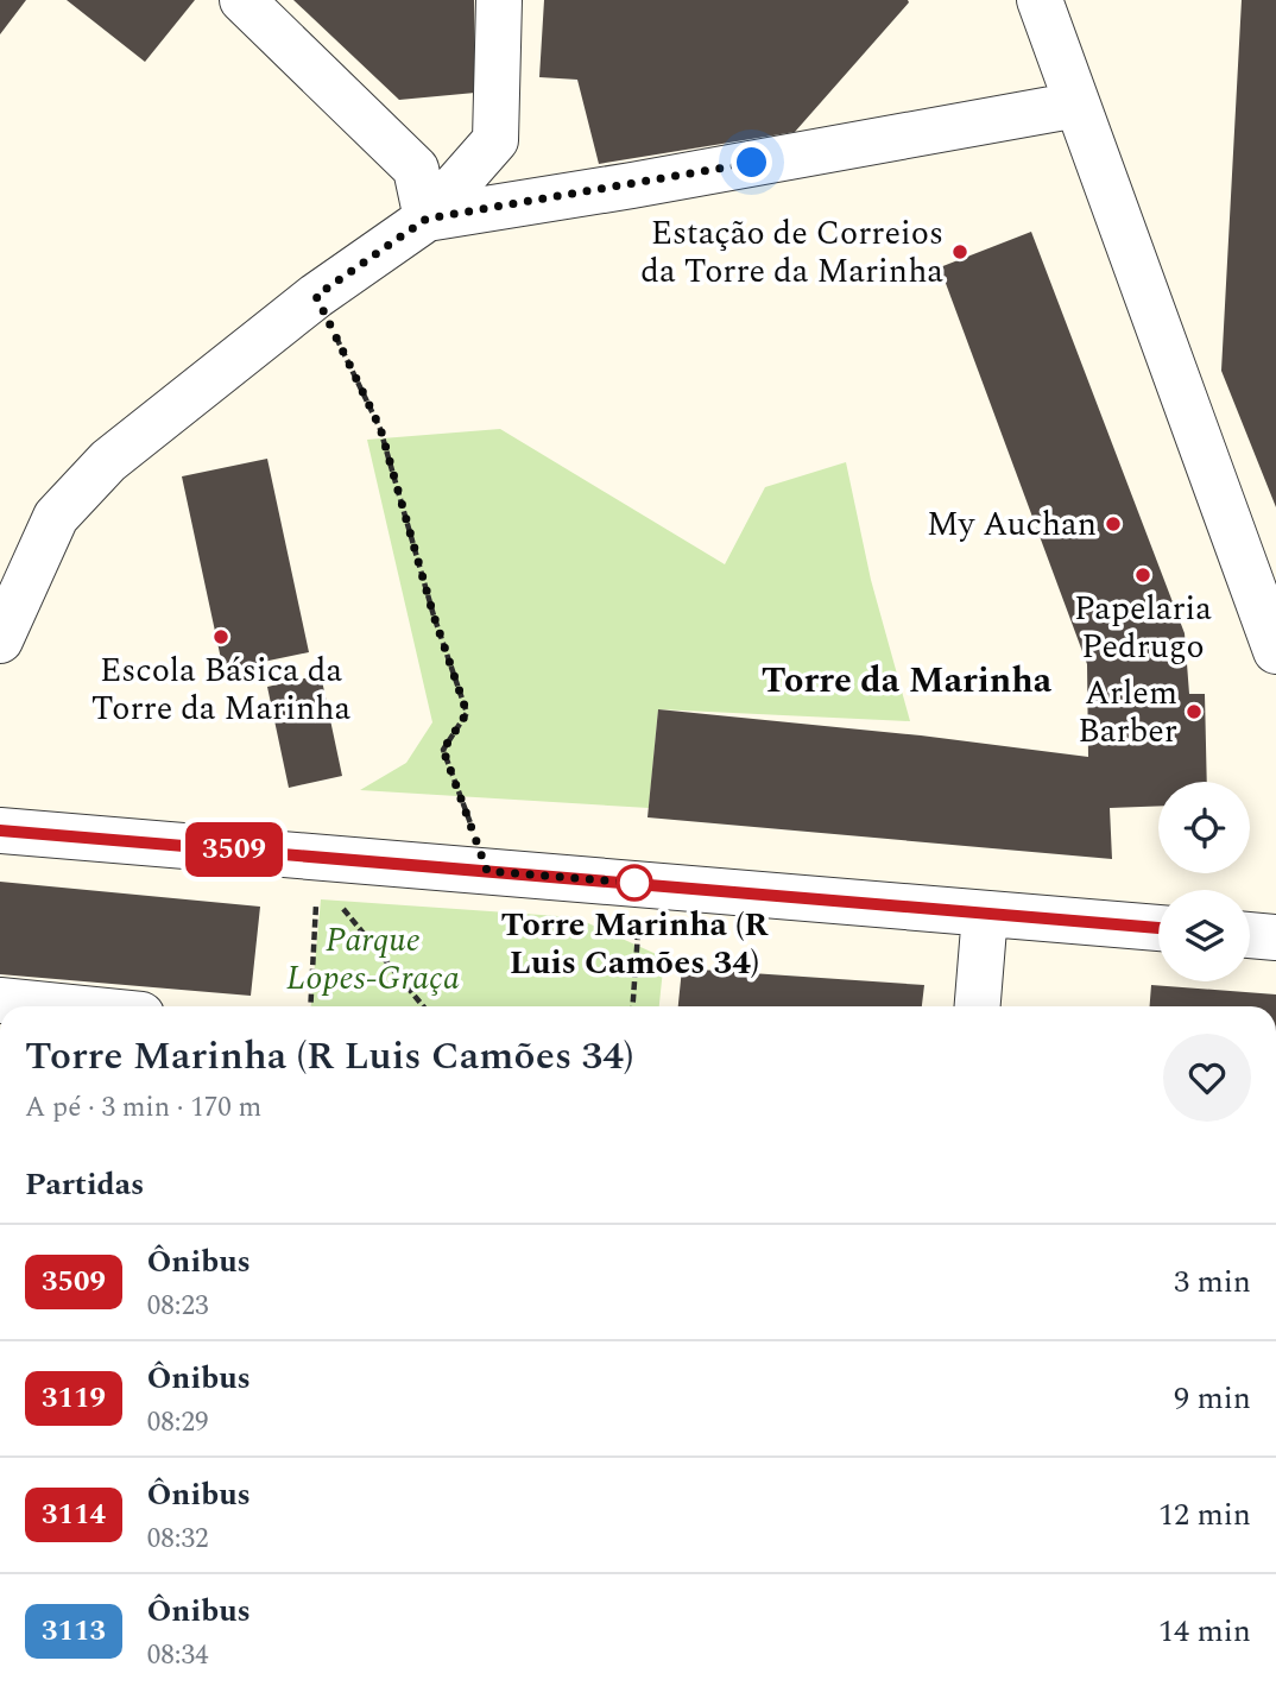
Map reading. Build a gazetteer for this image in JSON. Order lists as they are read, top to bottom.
{
  "districts": ["Torre da Marinha"],
  "parks": ["Parque Lopes-Graça"],
  "places": [
    "Estação de Correios da Torre da Marinha",
    "My Auchan",
    "Papelaria Pedrugo",
    "Escola Básica da Torre da Marinha",
    "Arlem Barber",
    "Torre Marinha (R Luis Camões 34)"
  ],
  "lines": ["bus line 3509"],
  "page": {
    "on_map": "3509",
    "heading": [
      ["Torre Marinha (R Luis Camões 34)", "A pé · 3 min · 170 m"],
      "Partidas"
    ],
    "list": [
      {
        "mark": "3509",
        "name": "Ônibus",
        "note": "08:23",
        "value": "3 min"
      },
      {
        "mark": "3119",
        "name": "Ônibus",
        "note": "08:29",
        "value": "9 min"
      },
      {
        "mark": "3114",
        "name": "Ônibus",
        "note": "08:32",
        "value": "12 min"
      },
      {
        "mark": "3113",
        "name": "Ônibus",
        "note": "08:34",
        "value": "14 min"
      }
    ]
  }
}
